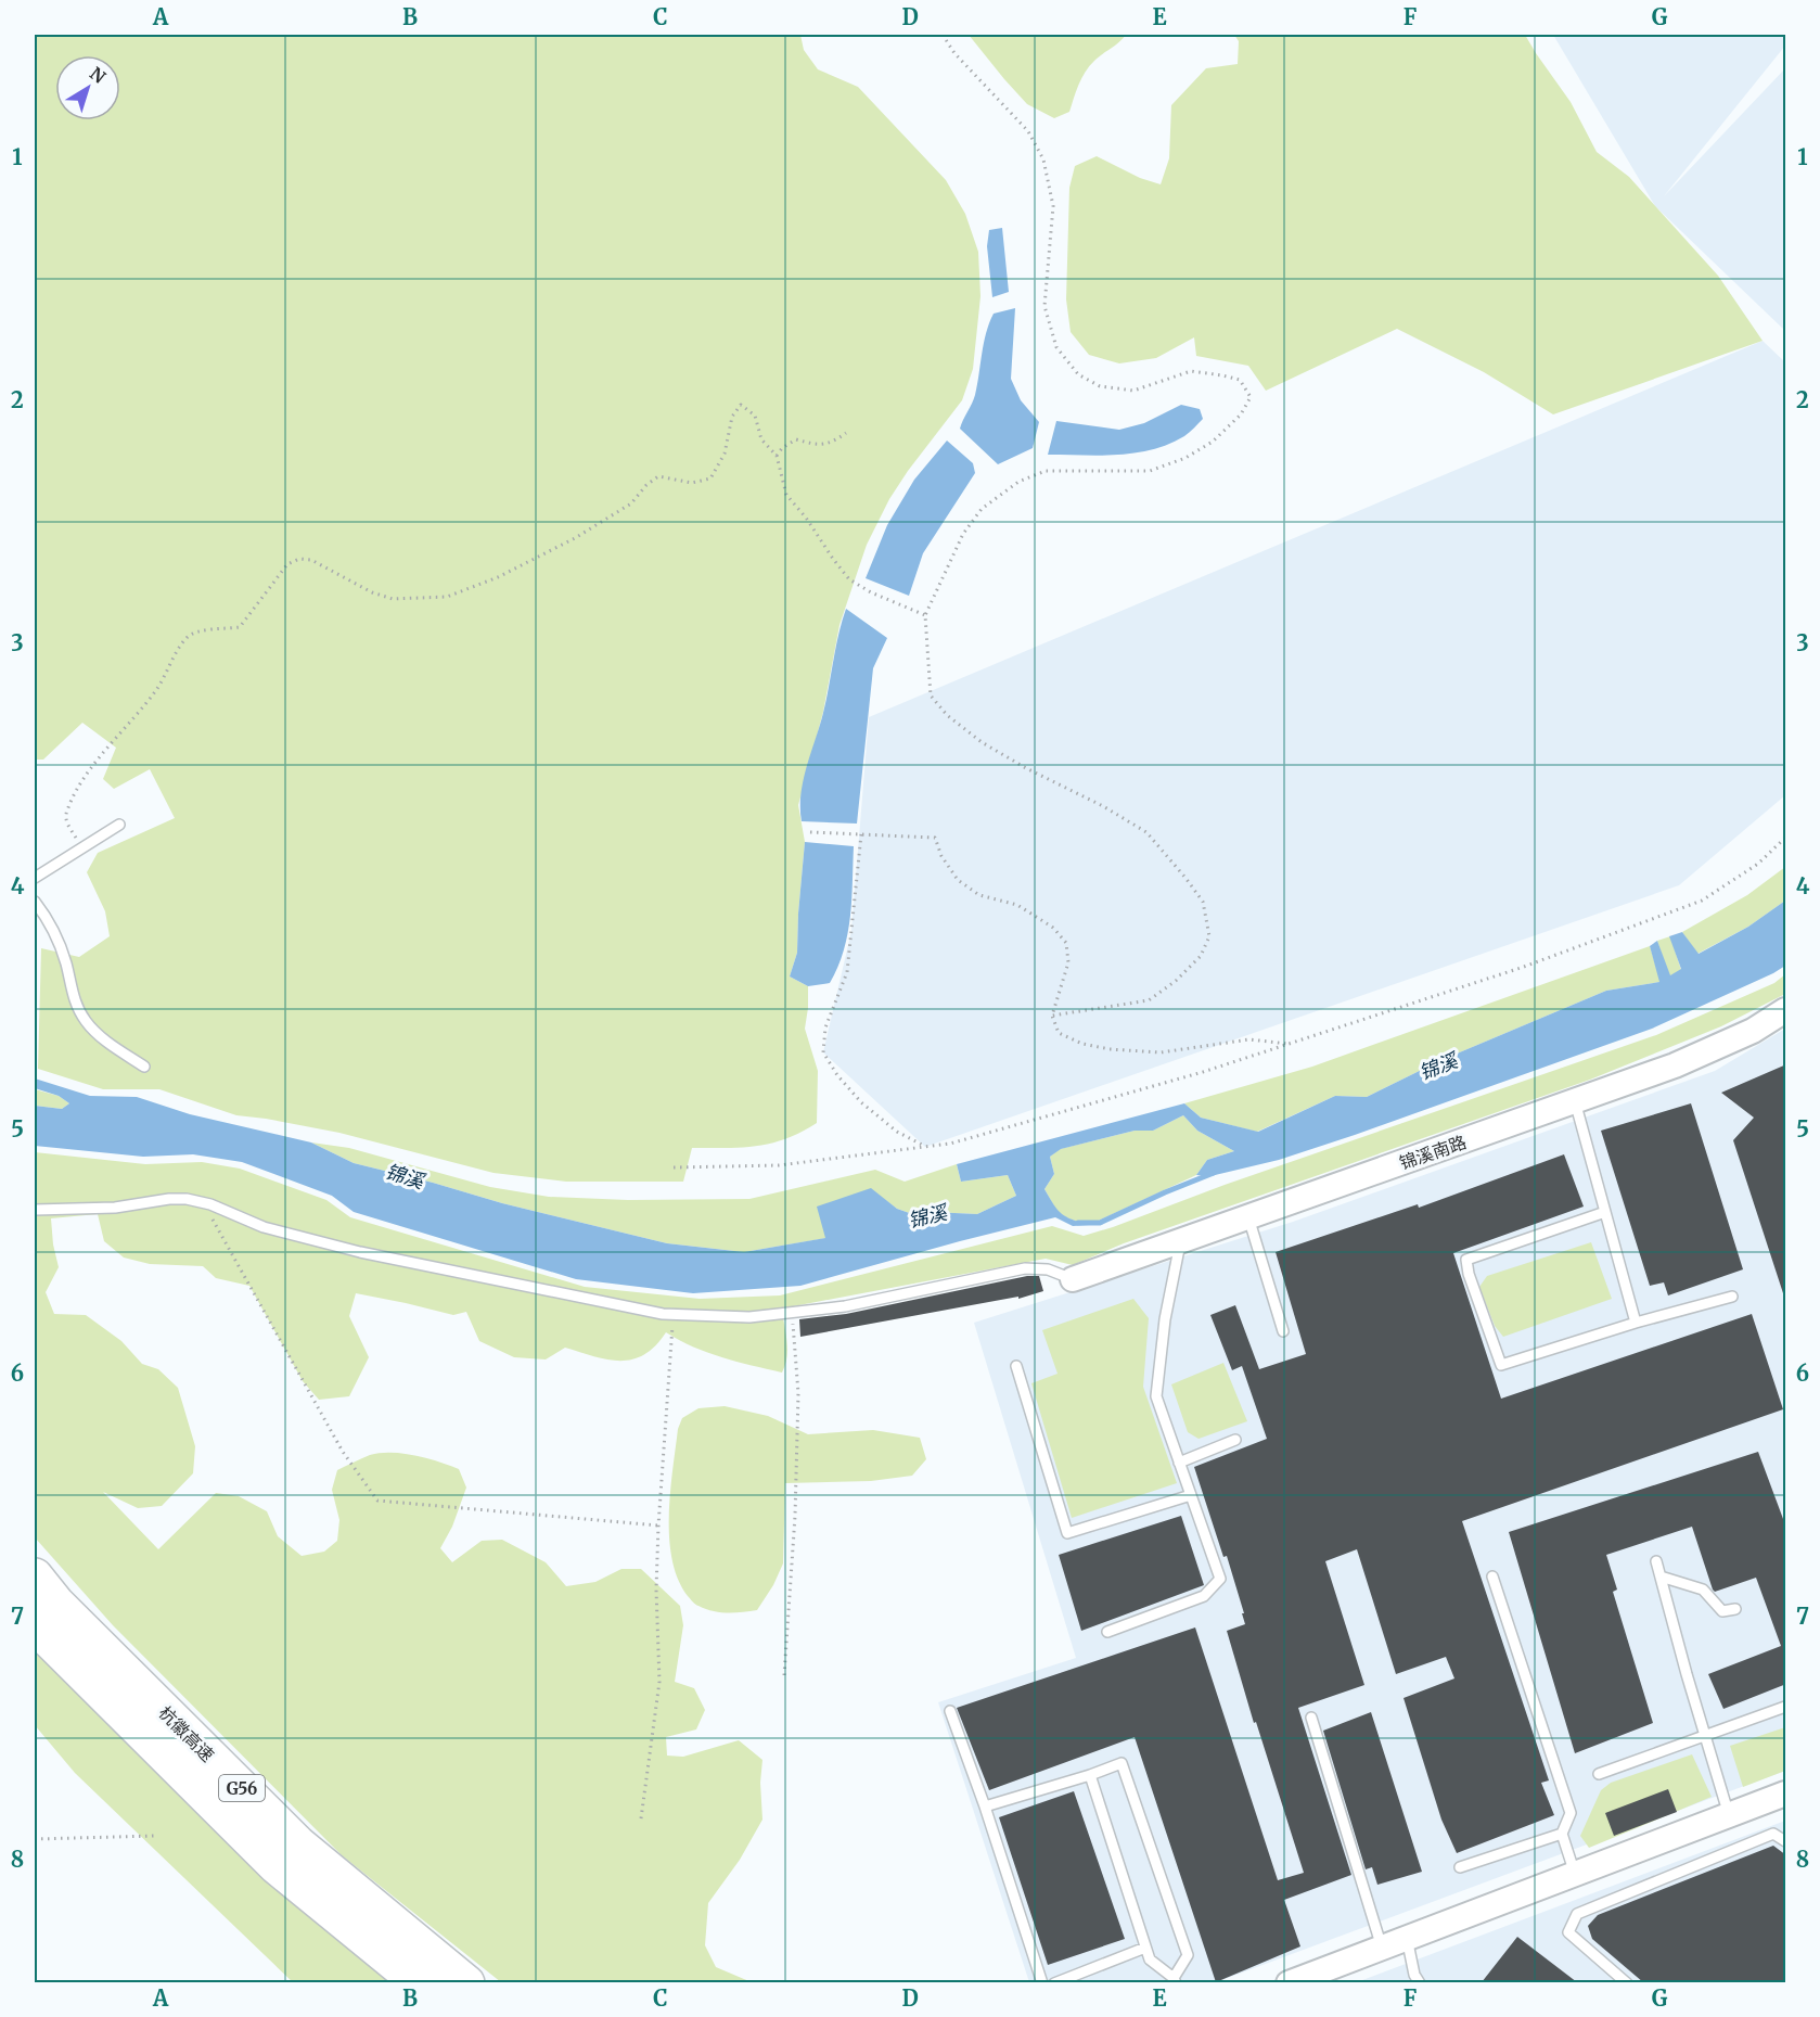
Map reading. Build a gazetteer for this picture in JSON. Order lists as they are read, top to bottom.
{
  "streets": {
    "highway": ["杭徽高速", "G56"],
    "street": ["锦溪南路"]
  },
  "water": ["锦溪"],
  "north": "top right",
  "grid": {
    "columns": [
      "A",
      "B",
      "C",
      "D",
      "E",
      "F",
      "G"
    ],
    "rows": [
      "1",
      "2",
      "3",
      "4",
      "5",
      "6",
      "7",
      "8"
    ]
  }
}
